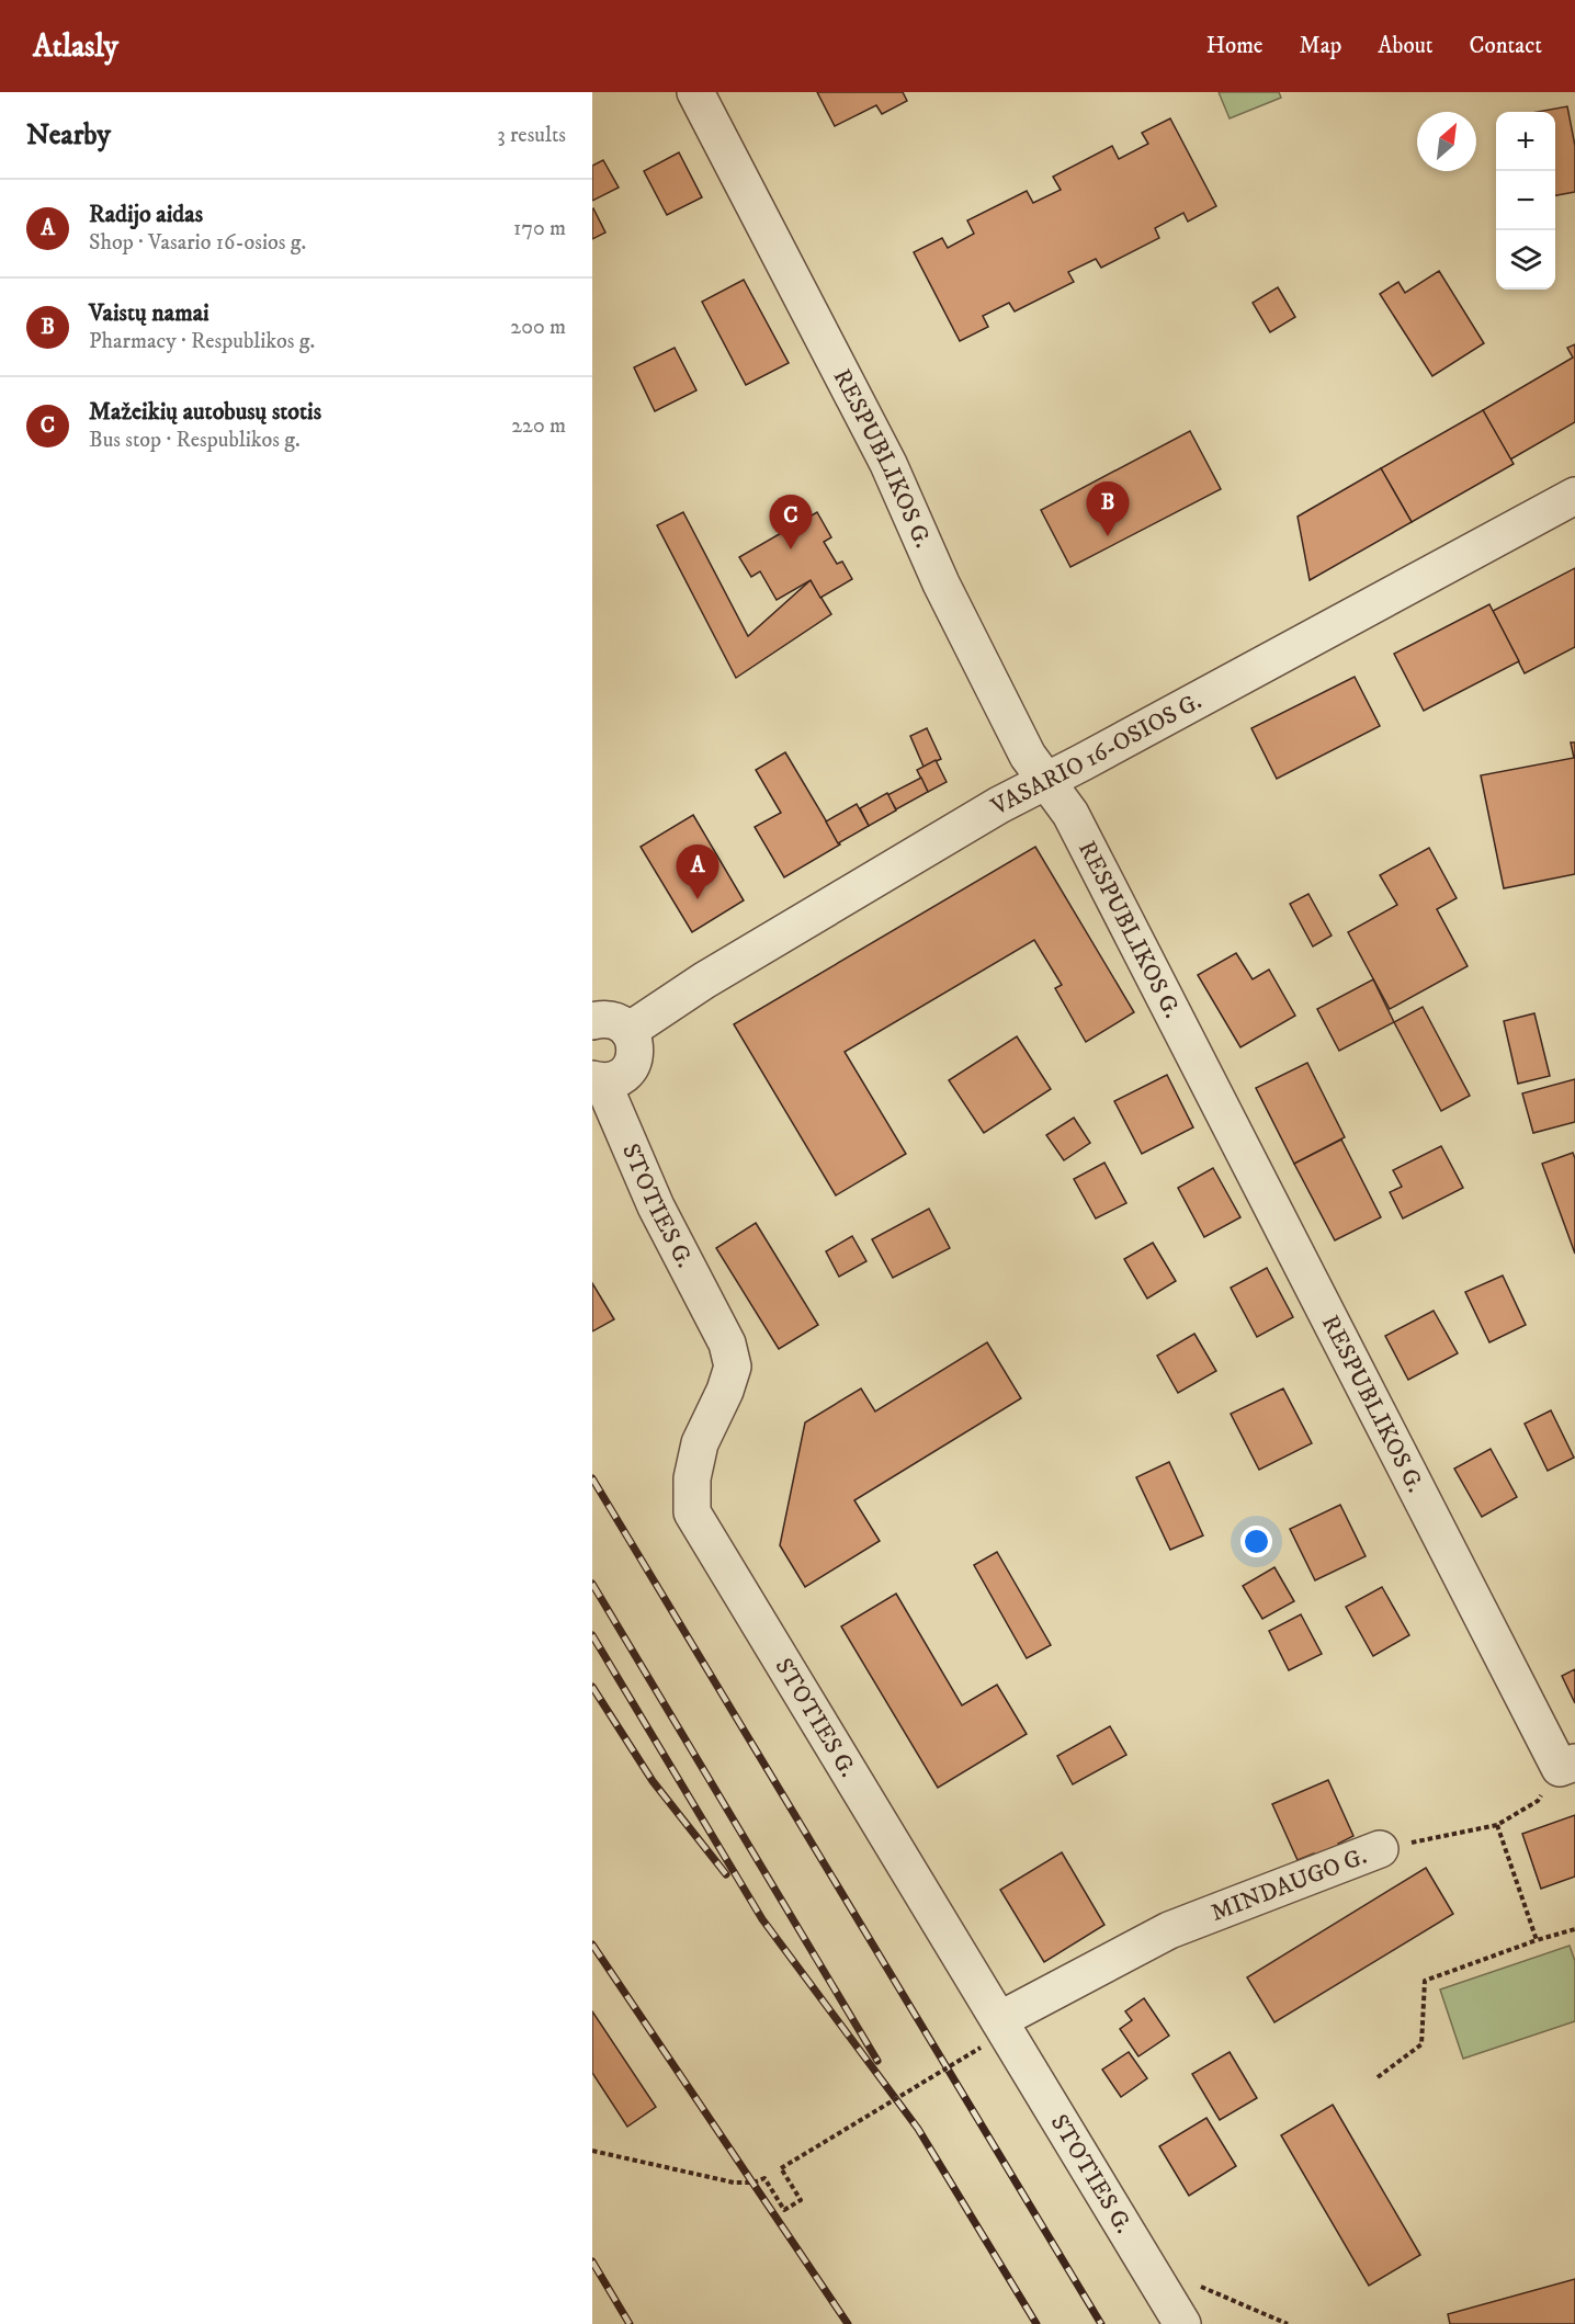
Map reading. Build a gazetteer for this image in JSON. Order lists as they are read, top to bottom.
{
  "streets": {
    "street": [
      "RESPUBLIKOS G.",
      "VASARIO 16-OSIOS G.",
      "STOTIES G.",
      "MINDAUGO G."
    ]
  },
  "crossings": [
    ["RESPUBLIKOS G.", "VASARIO 16-OSIOS G."],
    ["RESPUBLIKOS G.", "MINDAUGO G."],
    ["STOTIES G.", "MINDAUGO G."]
  ],
  "north": "top right",
  "page": {
    "header": "Atlasly",
    "nav": [
      "Home",
      "Map",
      "About",
      "Contact"
    ],
    "heading": ["Nearby", "3 results"],
    "map_buttons": ["+", "−"],
    "list": [
      {
        "mark": "A",
        "name": "Radijo aidas",
        "note": "Shop · Vasario 16-osios g.",
        "value": "170 m"
      },
      {
        "mark": "B",
        "name": "Vaistų namai",
        "note": "Pharmacy · Respublikos g.",
        "value": "200 m"
      },
      {
        "mark": "C",
        "name": "Mažeikių autobusų stotis",
        "note": "Bus stop · Respublikos g.",
        "value": "220 m"
      }
    ],
    "pins": ["B", "C", "A"]
  }
}
